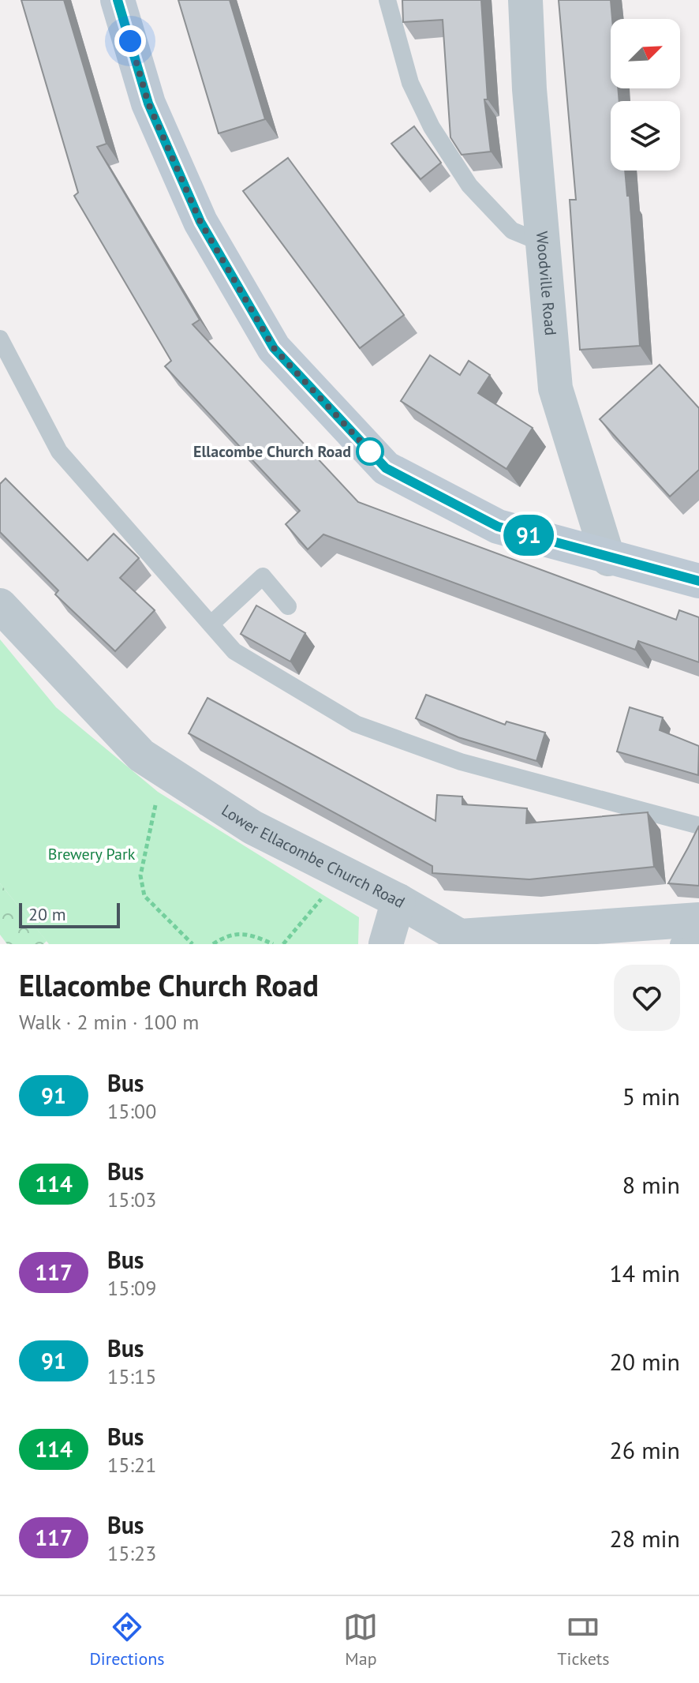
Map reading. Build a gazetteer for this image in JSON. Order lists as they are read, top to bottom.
{
  "streets": {
    "street": ["Woodville Road", "Lower Ellacombe Church Road"]
  },
  "parks": ["Brewery Park"],
  "places": ["Ellacombe Church Road"],
  "lines": ["bus line 91"],
  "scale_bar": "20 m",
  "north": "top right",
  "page": {
    "on_map": "91",
    "scale": "20 m",
    "heading": ["Ellacombe Church Road", "Walk · 2 min · 100 m"],
    "list": [
      {
        "mark": "91",
        "name": "Bus",
        "note": "15:00",
        "value": "5 min"
      },
      {
        "mark": "114",
        "name": "Bus",
        "note": "15:03",
        "value": "8 min"
      },
      {
        "mark": "117",
        "name": "Bus",
        "note": "15:09",
        "value": "14 min"
      },
      {
        "mark": "91",
        "name": "Bus",
        "note": "15:15",
        "value": "20 min"
      },
      {
        "mark": "114",
        "name": "Bus",
        "note": "15:21",
        "value": "26 min"
      },
      {
        "mark": "117",
        "name": "Bus",
        "note": "15:23",
        "value": "28 min"
      }
    ],
    "tabs": ["Directions", "Map", "Tickets"]
  }
}
